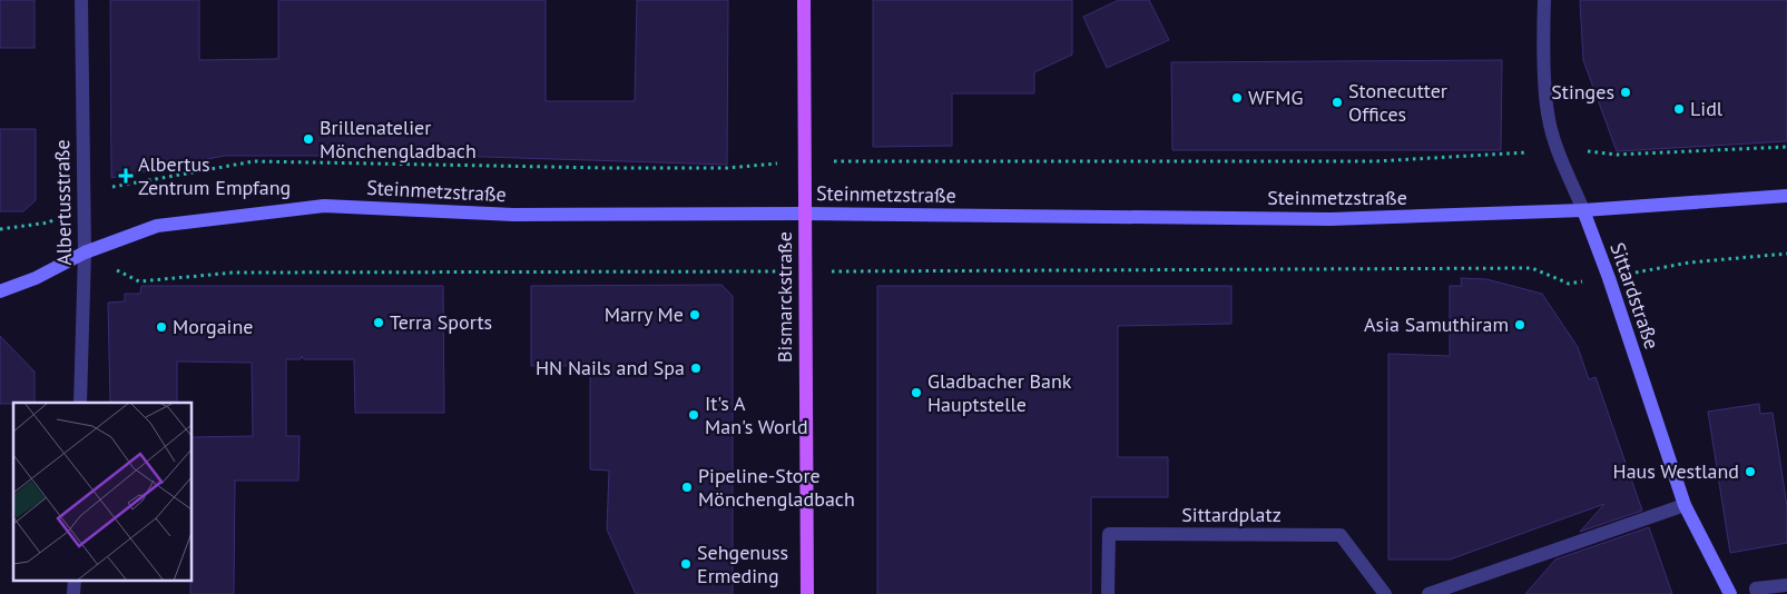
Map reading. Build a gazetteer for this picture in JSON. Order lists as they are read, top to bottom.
{
  "streets": {
    "main road": ["Steinmetzstraße", "Sittardstraße", "Bismarckstraße"],
    "street": ["Albertusstraße", "Sittardplatz"]
  },
  "crossings": [
    ["Steinmetzstraße", "Albertusstraße"],
    ["Steinmetzstraße", "Sittardstraße"],
    ["Steinmetzstraße", "Bismarckstraße"]
  ],
  "places": {
    "other": [
      "Stinges",
      "WFMG",
      "Stonecutter Offices",
      "Lidl",
      "Brillenatelier Mönchengladbach",
      "Marry Me",
      "Terra Sports",
      "Asia Samuthiram",
      "Morgaine",
      "HN Nails and Spa",
      "Gladbacher Bank Hauptstelle",
      "It's A Man's World",
      "Haus Westland",
      "Pipeline-Store Mönchengladbach",
      "Sehgenuss Ermeding"
    ],
    "health": ["Albertus Zentrum Empfang"]
  }
}
